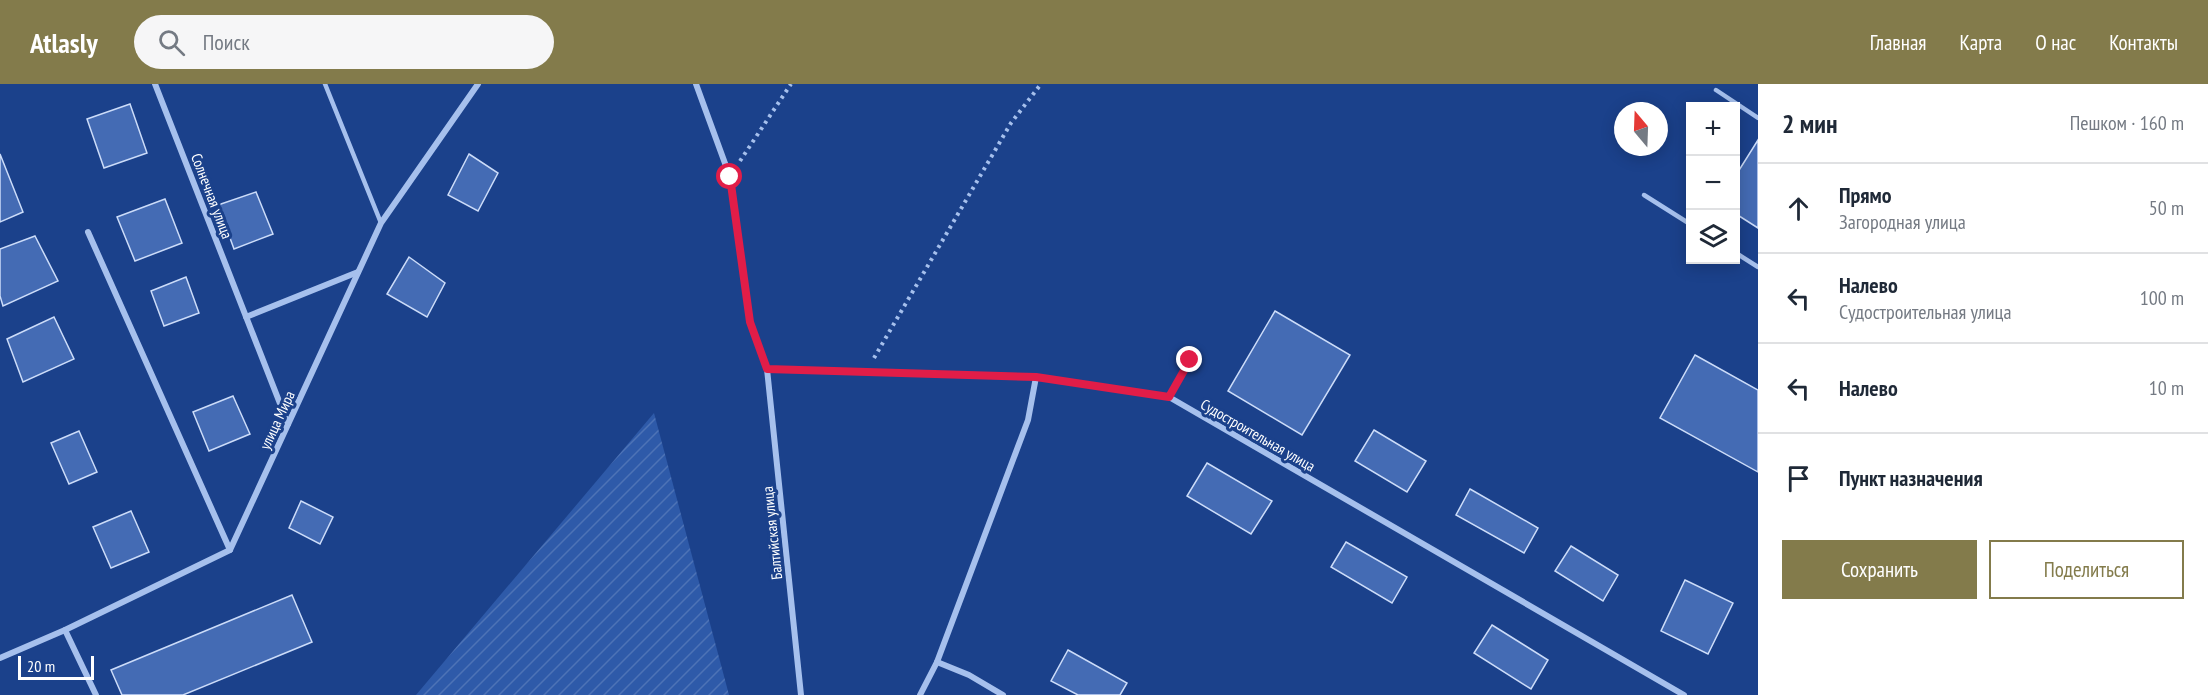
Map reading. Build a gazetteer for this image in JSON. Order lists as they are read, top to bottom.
{
  "streets": {
    "street": [
      "Солнечная улица",
      "улица Мира",
      "Судостроительная улица",
      "Балтийская улица"
    ]
  },
  "crossings": [
    ["Солнечная улица", "улица Мира"],
    ["Судостроительная улица", "Балтийская улица"]
  ],
  "scale_bar": "20 m",
  "north": "top",
  "page": {
    "header": "Atlasly",
    "search": "Поиск",
    "nav": [
      "Главная",
      "Карта",
      "О нас",
      "Контакты"
    ],
    "heading": ["2 мин", "Пешком · 160 m"],
    "map_buttons": ["+", "−"],
    "list": [
      ["Прямо", "Загородная улица", "50 m"],
      ["Налево", "Судостроительная улица", "100 m"],
      ["Налево", "10 m"],
      "Пункт назначения"
    ],
    "buttons": ["Сохранить", "Поделиться"],
    "scale": "20 m"
  }
}
